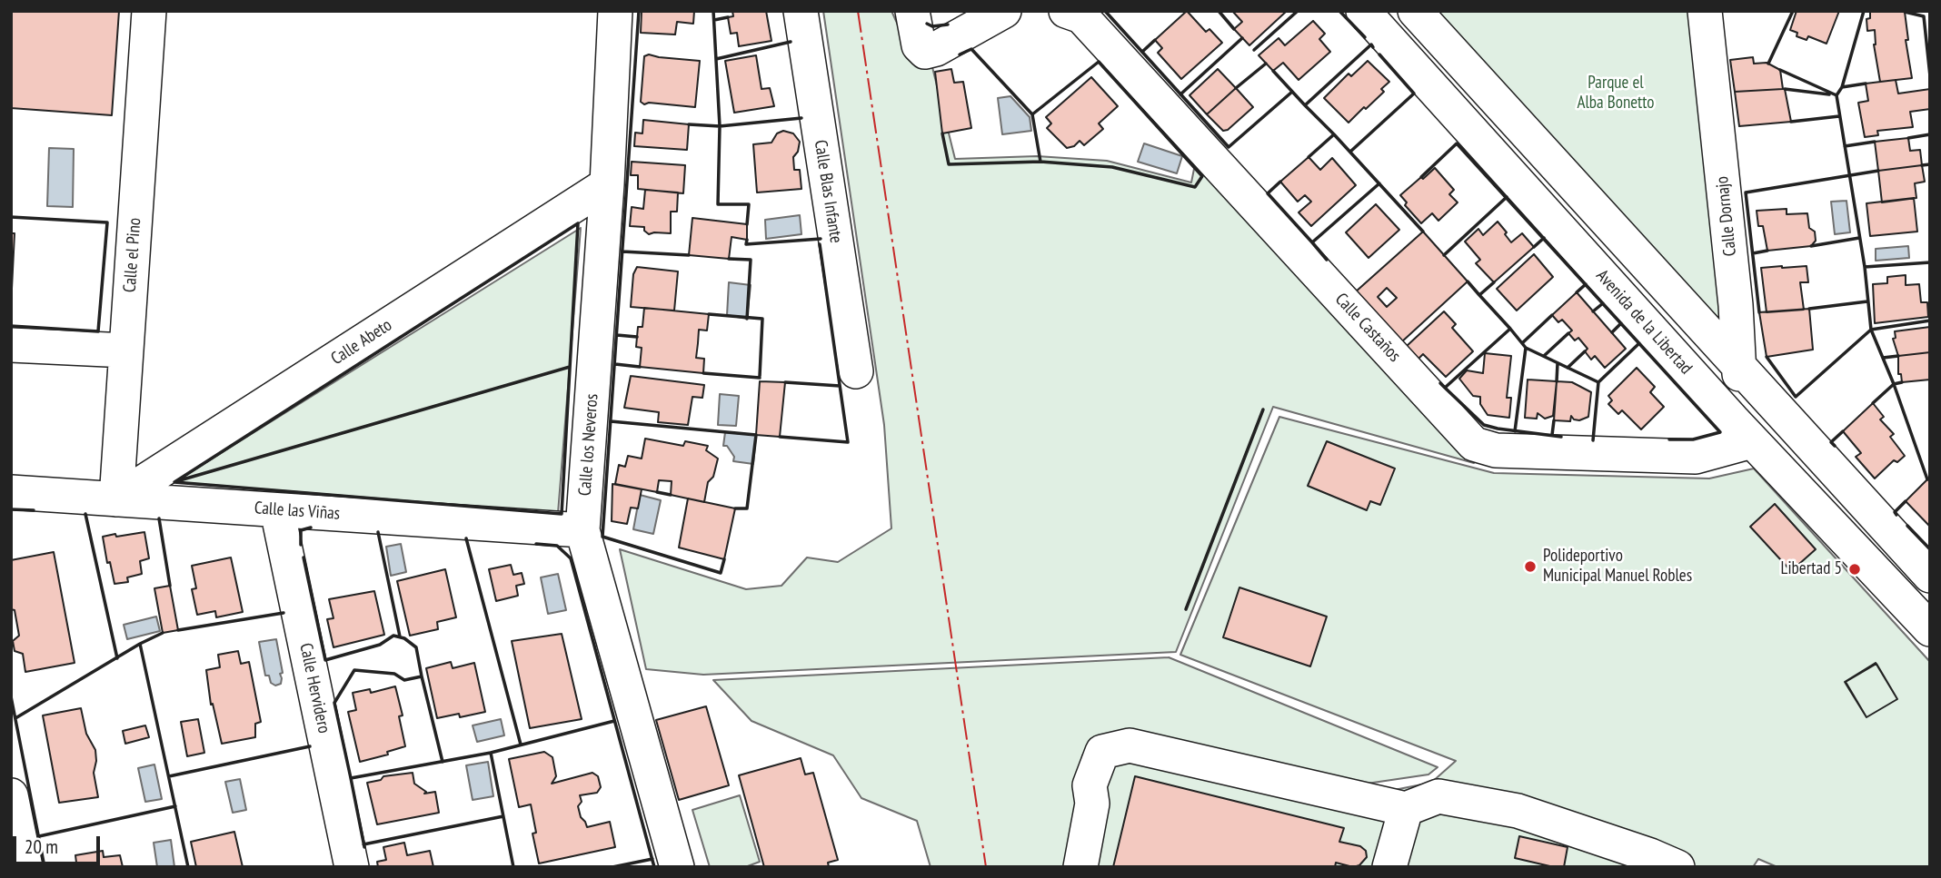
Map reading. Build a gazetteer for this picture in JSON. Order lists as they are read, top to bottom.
{
  "streets": {
    "street": [
      "Calle Blas Infante",
      "Calle Dornajo",
      "Calle el Pino",
      "Avenida de la Libertad",
      "Calle Castaños",
      "Calle Abeto",
      "Calle los Neveros",
      "Calle las Viñas",
      "Calle Hervidero"
    ]
  },
  "crossings": [
    ["Calle Dornajo", "Avenida de la Libertad"],
    ["Calle Dornajo", "Calle Castaños"],
    ["Calle el Pino", "Calle Abeto"],
    ["Calle el Pino", "Calle las Viñas"],
    ["Avenida de la Libertad", "Calle Castaños"],
    ["Calle Abeto", "Calle los Neveros"],
    ["Calle Abeto", "Calle las Viñas"],
    ["Calle los Neveros", "Calle las Viñas"],
    ["Calle las Viñas", "Calle Hervidero"]
  ],
  "parks": ["Parque el Alba Bonetto"],
  "places": ["Polideportivo Municipal Manuel Robles", "Libertad 5"],
  "scale_bar": "20 m"
}
